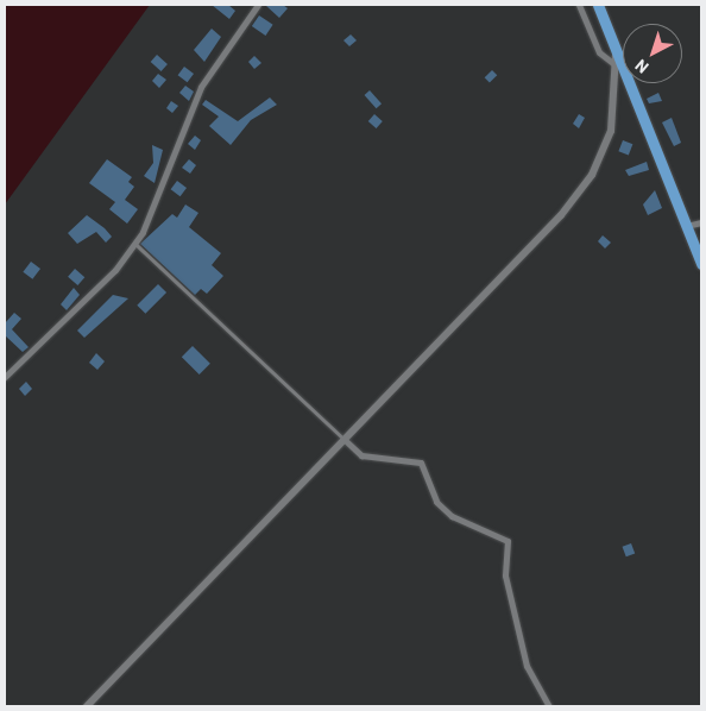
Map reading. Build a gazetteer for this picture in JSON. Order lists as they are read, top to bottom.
{
  "north": "bottom left"
}
